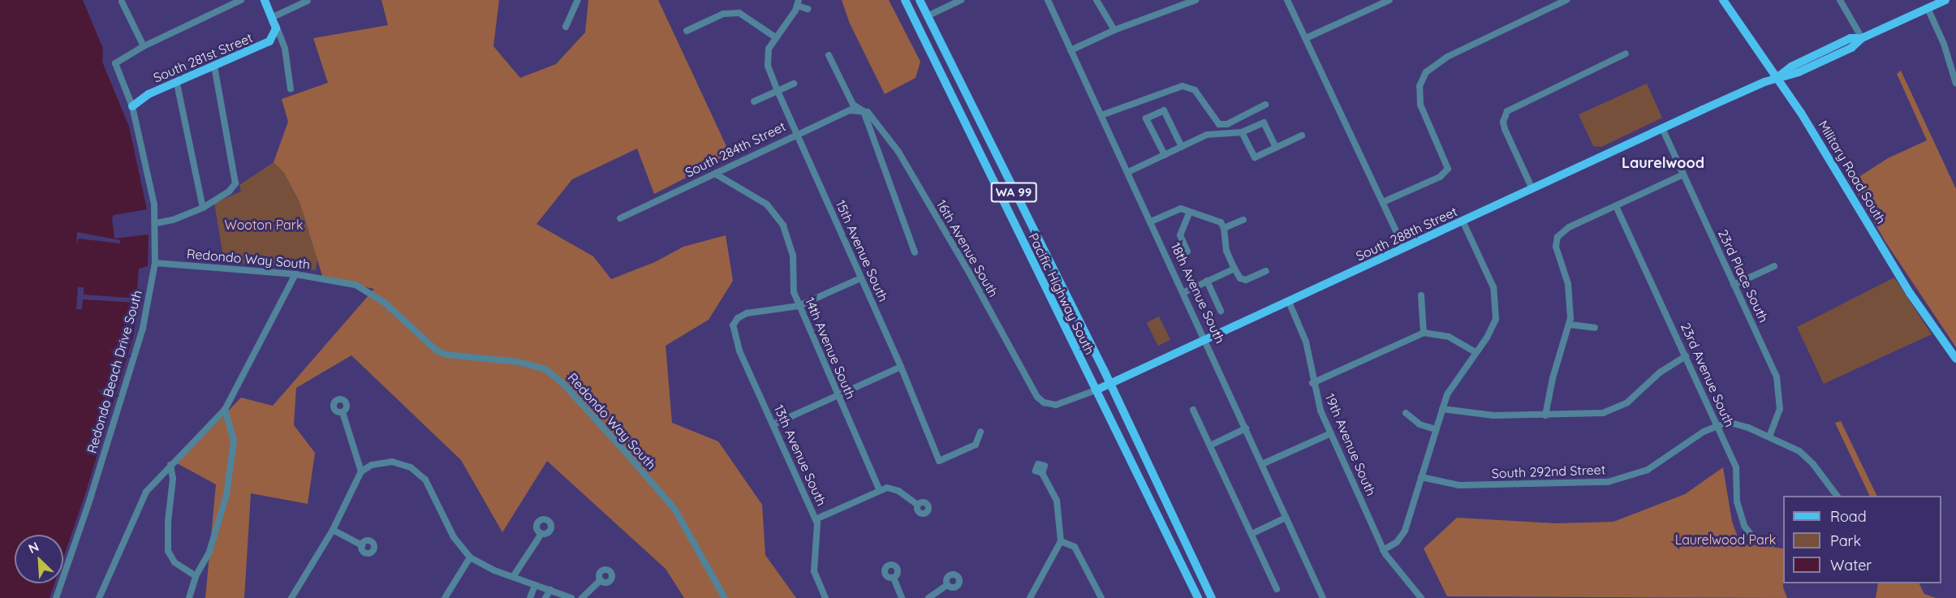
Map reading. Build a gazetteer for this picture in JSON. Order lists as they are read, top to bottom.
{
  "streets": {
    "main road": [
      "South 281st Street",
      "Military Road South",
      "WA 99",
      "South 288th Street",
      "Pacific Highway South"
    ],
    "street": [
      "South 284th Street",
      "16th Avenue South",
      "15th Avenue South",
      "Redondo Way South",
      "23rd Place South",
      "18th Avenue South",
      "14th Avenue South",
      "Redondo Beach Drive South",
      "23rd Avenue South",
      "19th Avenue South",
      "13th Avenue South",
      "South 292nd Street"
    ]
  },
  "crossings": [
    ["South 281st Street", "Redondo Beach Drive South"],
    ["South 284th Street", "16th Avenue South"],
    ["South 284th Street", "15th Avenue South"],
    ["South 284th Street", "14th Avenue South"],
    ["Military Road South", "South 288th Street"],
    ["South 288th Street", "16th Avenue South"],
    ["South 288th Street", "23rd Place South"],
    ["South 288th Street", "18th Avenue South"],
    ["South 288th Street", "Pacific Highway South"],
    ["South 288th Street", "19th Avenue South"],
    ["Redondo Way South", "Redondo Beach Drive South"],
    ["14th Avenue South", "13th Avenue South"],
    ["23rd Avenue South", "South 292nd Street"]
  ],
  "districts": ["Laurelwood"],
  "parks": ["Wooton Park", "Laurelwood Park"],
  "legend": ["Road", "Park", "Water"],
  "north": "top left"
}
